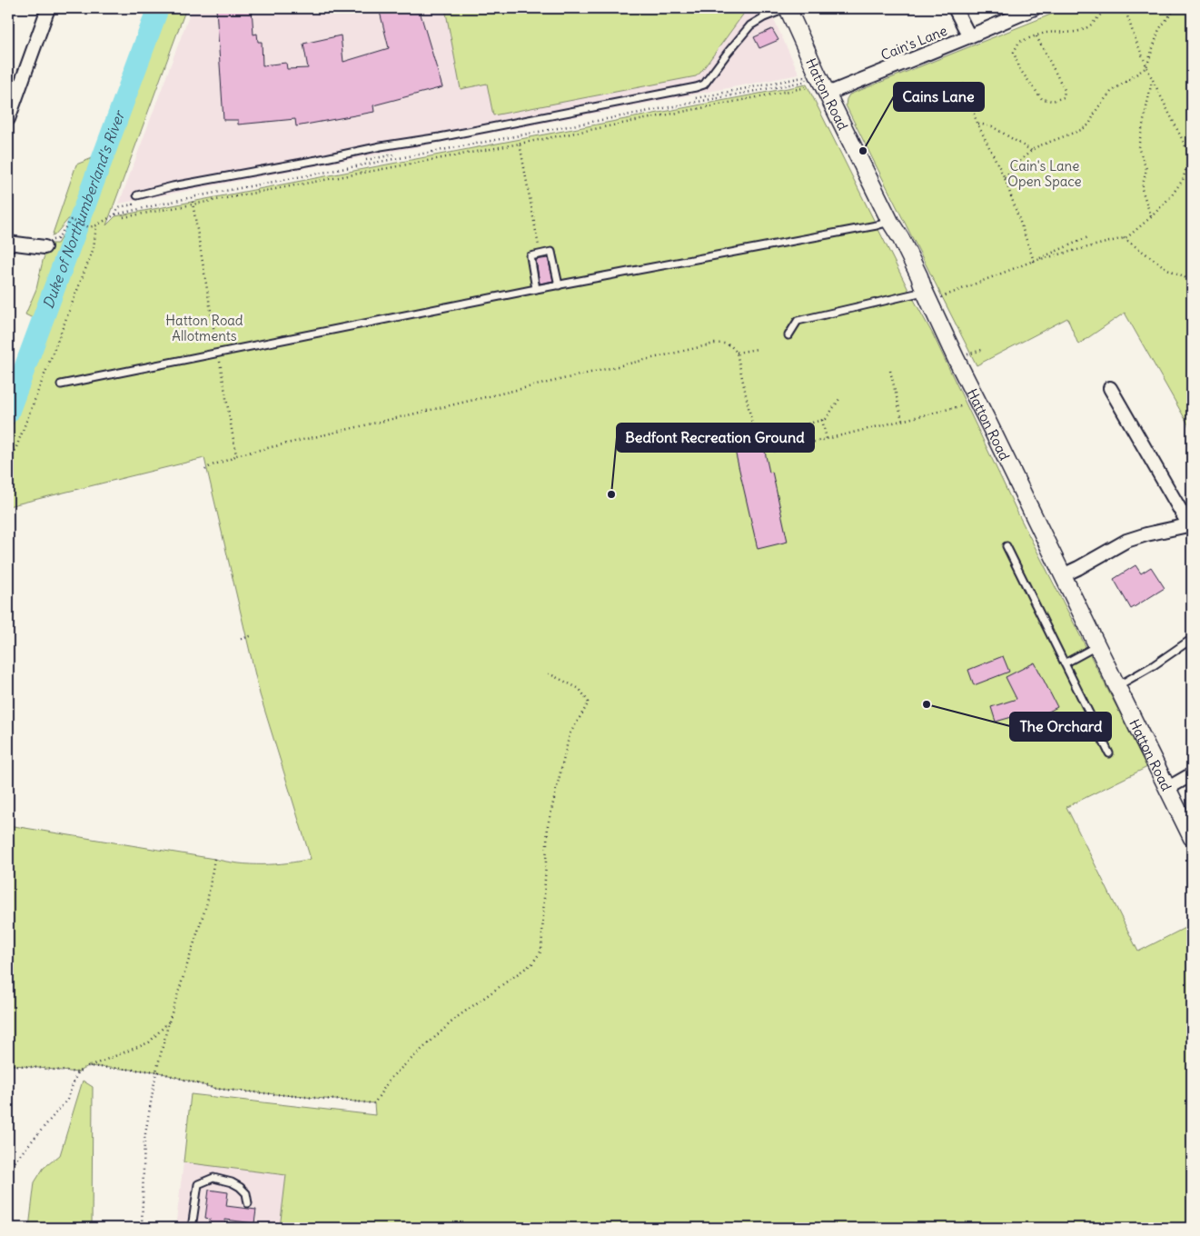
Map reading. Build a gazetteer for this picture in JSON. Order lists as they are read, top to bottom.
{
  "streets": {
    "street": ["Cain's Lane", "Hatton Road"]
  },
  "crossings": [
    ["Cain's Lane", "Hatton Road"]
  ],
  "water": ["Duke of Northumberland's River"],
  "parks": ["Cain's Lane Open Space", "Hatton Road Allotments"],
  "places": ["Cains Lane", "Bedfont Recreation Ground", "The Orchard"]
}
